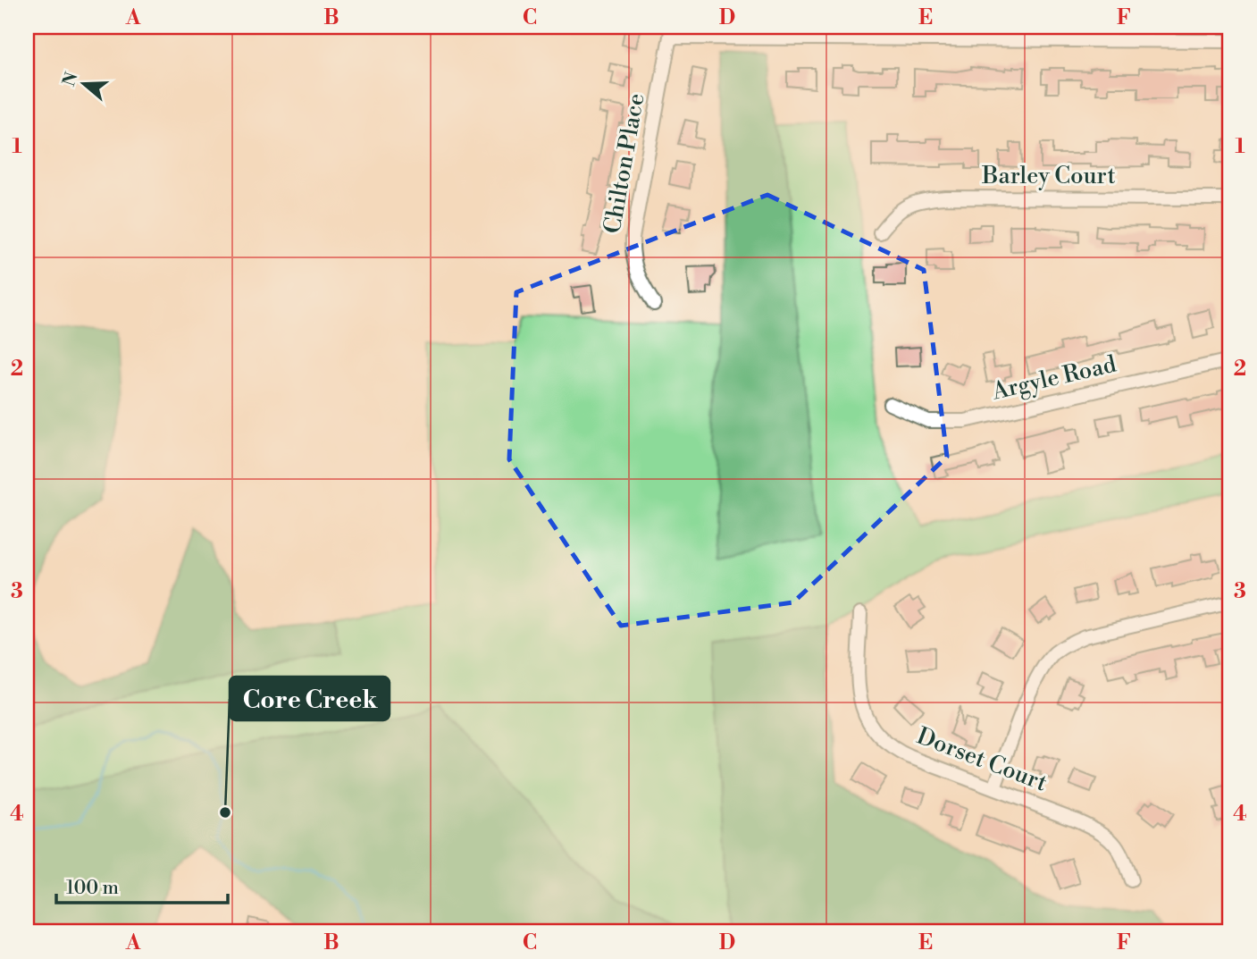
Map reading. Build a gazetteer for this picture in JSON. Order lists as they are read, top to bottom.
{
  "streets": {
    "street": [
      "Chilton Place",
      "Barley Court",
      "Argyle Road",
      "Dorset Court"
    ]
  },
  "places": ["Core Creek"],
  "scale_bar": "100 m",
  "north": "left",
  "grid": {
    "columns": [
      "A",
      "B",
      "C",
      "D",
      "E",
      "F"
    ],
    "rows": [
      "1",
      "2",
      "3",
      "4"
    ]
  }
}
